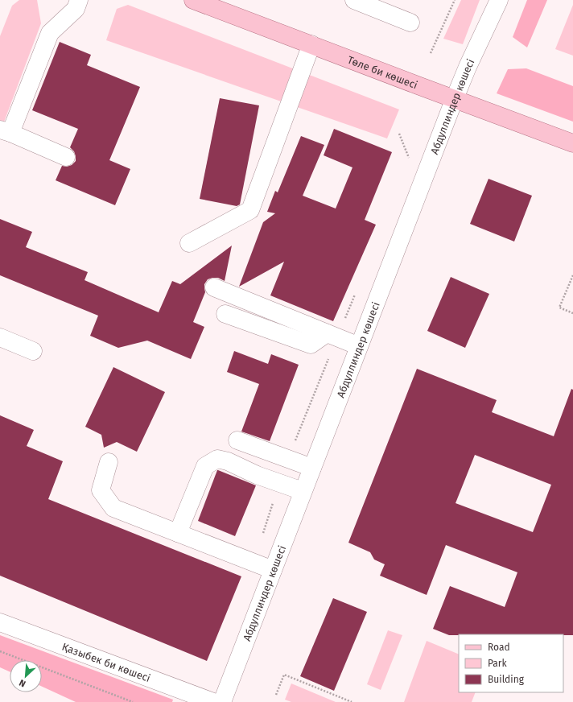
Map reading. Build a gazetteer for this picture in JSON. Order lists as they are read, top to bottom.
{
  "streets": {
    "main road": ["Төле би көшесі"],
    "street": ["Абдуллиндер көшесі", "Қазыбек би көшесі"]
  },
  "crossings": [
    ["Төле би көшесі", "Абдуллиндер көшесі"]
  ],
  "legend": ["Road", "Park", "Building"],
  "north": "bottom left"
}
